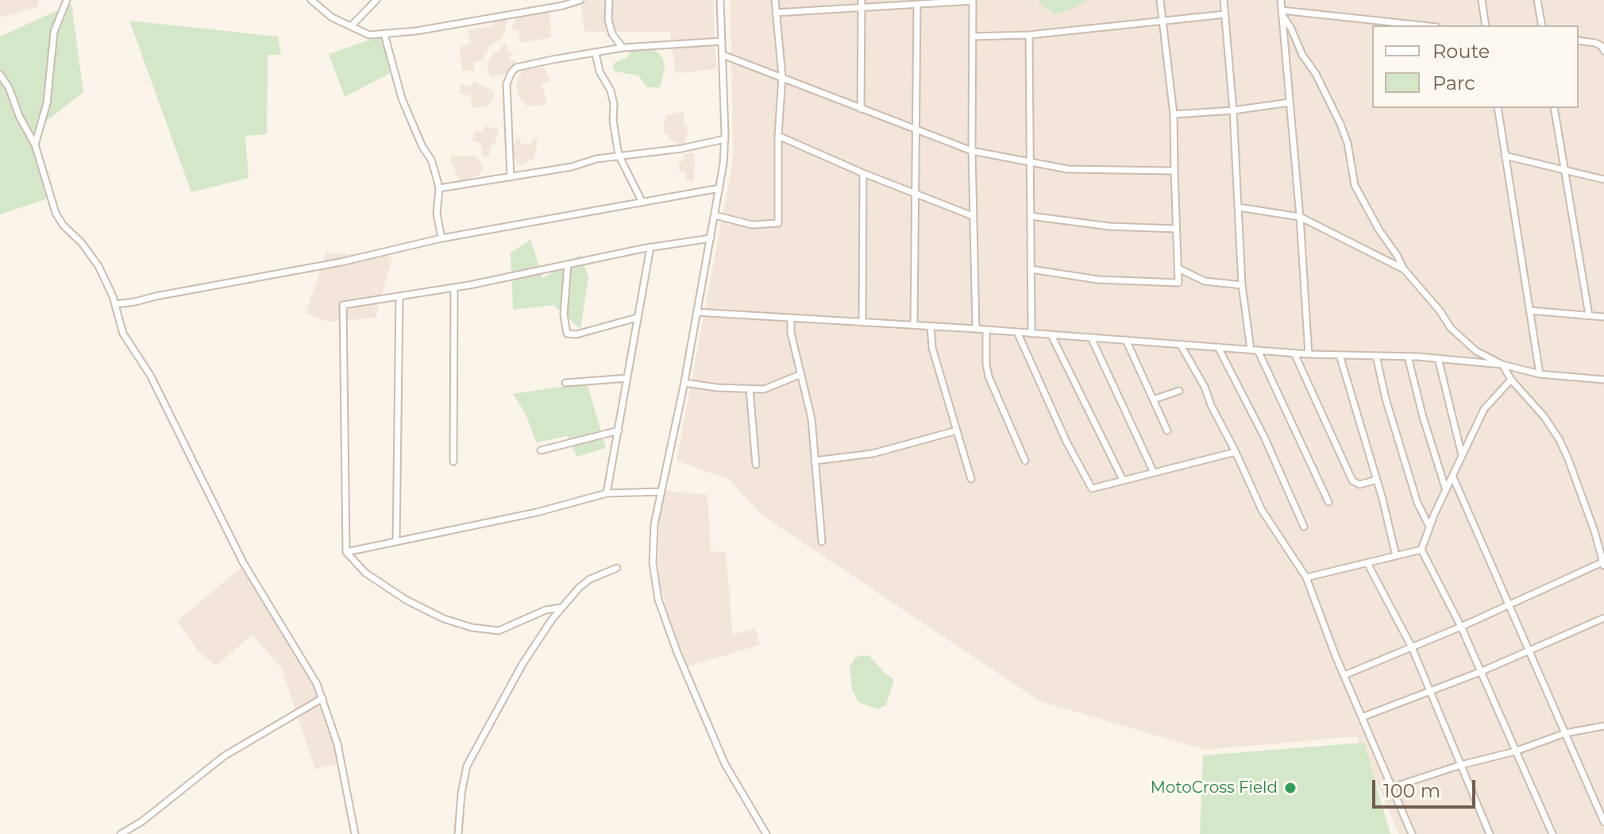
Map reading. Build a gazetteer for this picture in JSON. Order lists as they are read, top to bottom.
{
  "places": ["MotoCross Field"],
  "legend": ["Route", "Parc"],
  "scale_bar": "100 m"
}
